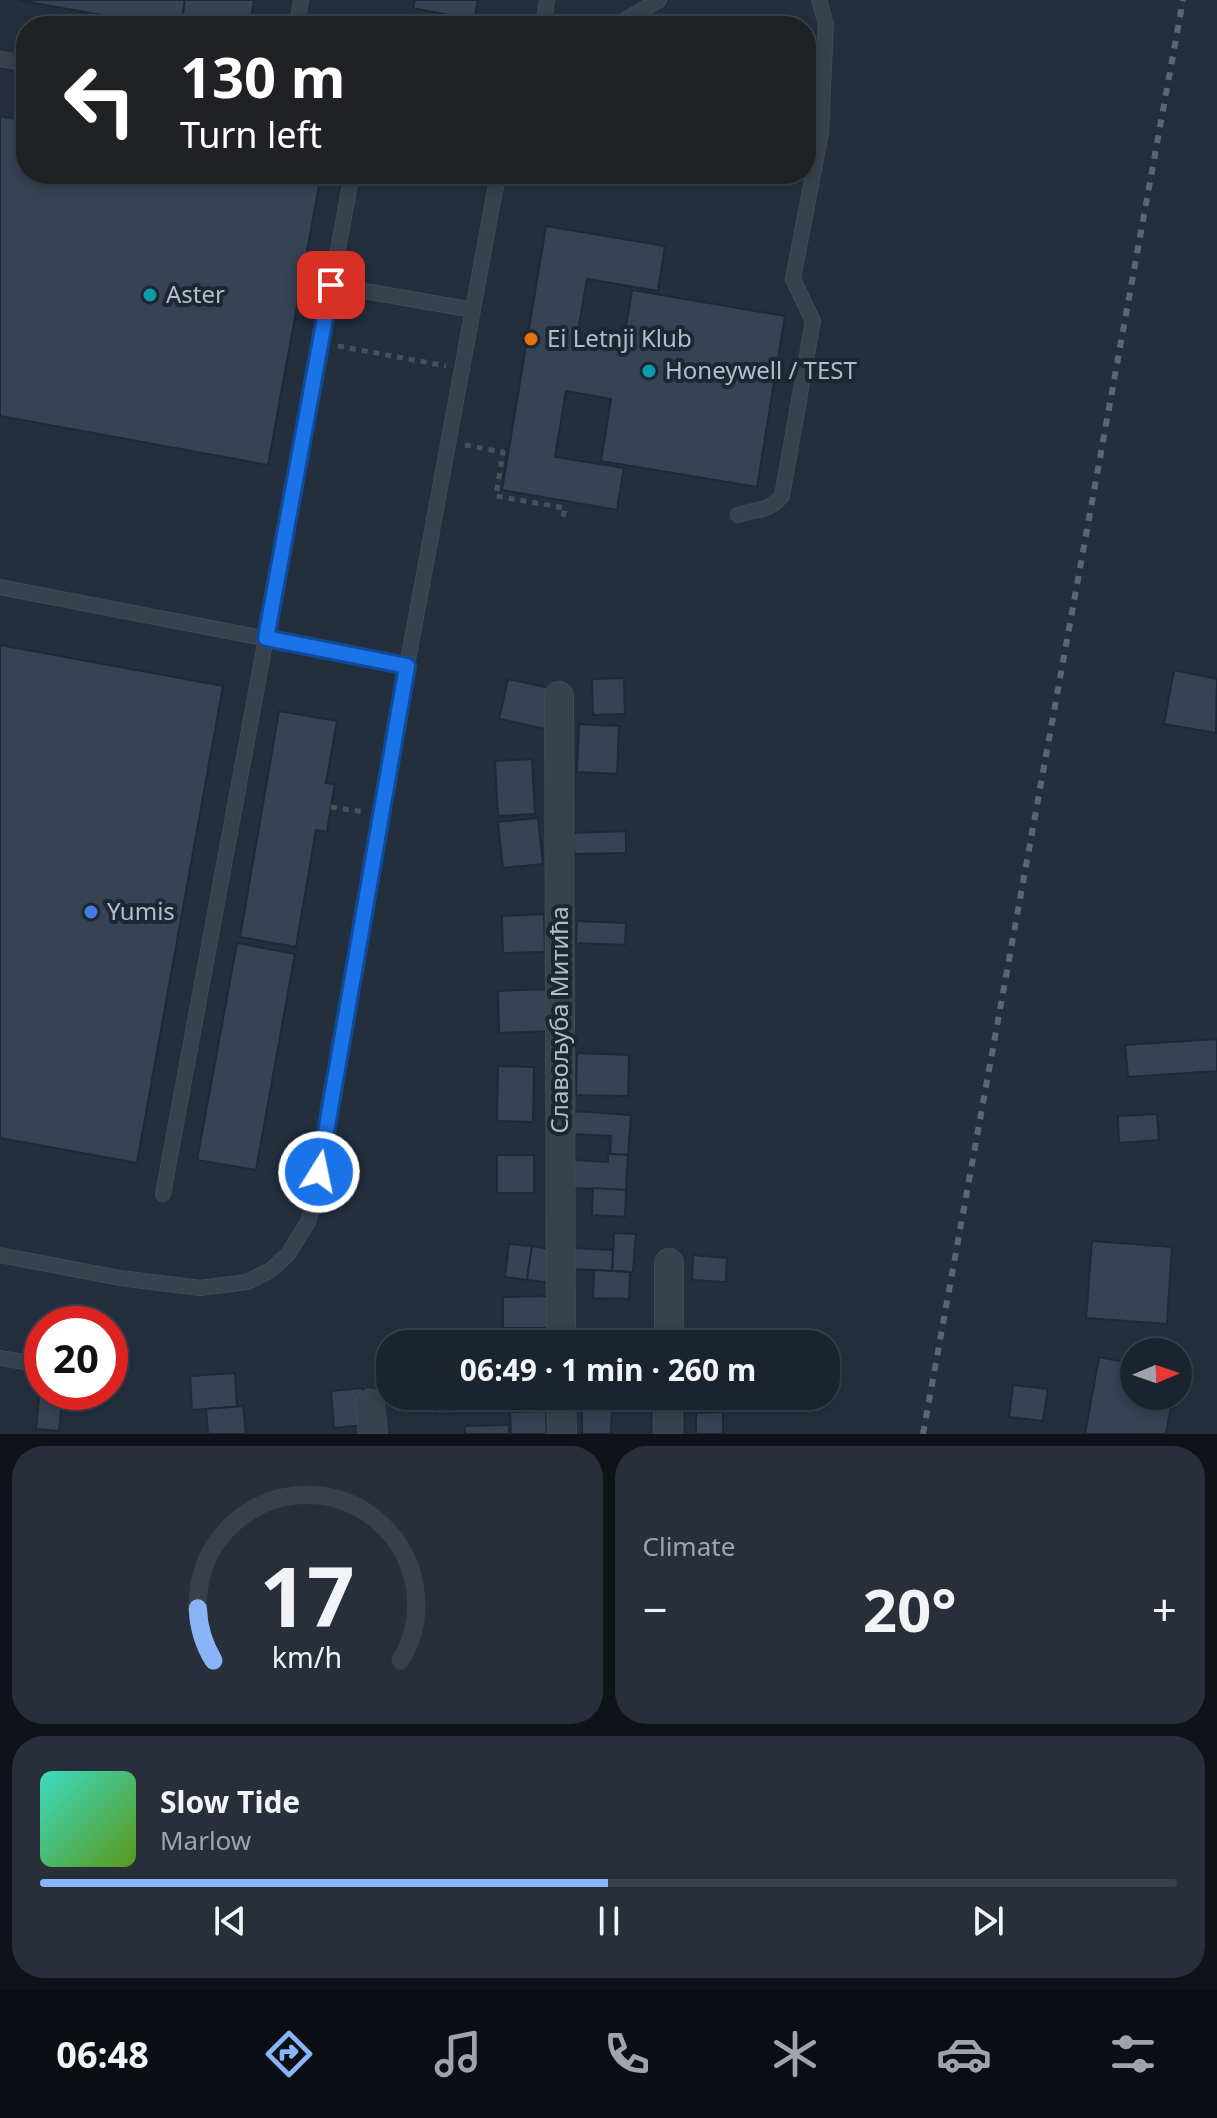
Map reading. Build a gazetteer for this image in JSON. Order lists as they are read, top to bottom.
{
  "streets": {
    "street": ["Славољуба Митића"]
  },
  "places": [
    "Aster",
    "Ei Letnji Klub",
    "Honeywell / TEST",
    "Yumis"
  ],
  "north": "right",
  "page": {
    "turn": ["130 m", "Turn left"],
    "limit": "20",
    "trip": "06:49 · 1 min · 260 m",
    "tile": "Climate",
    "heat": ["−", "20°", "+"],
    "song": ["Slow Tide", "Marlow"],
    "tabs": "06:48",
    "gauge": ["17", "km/h"]
  }
}
